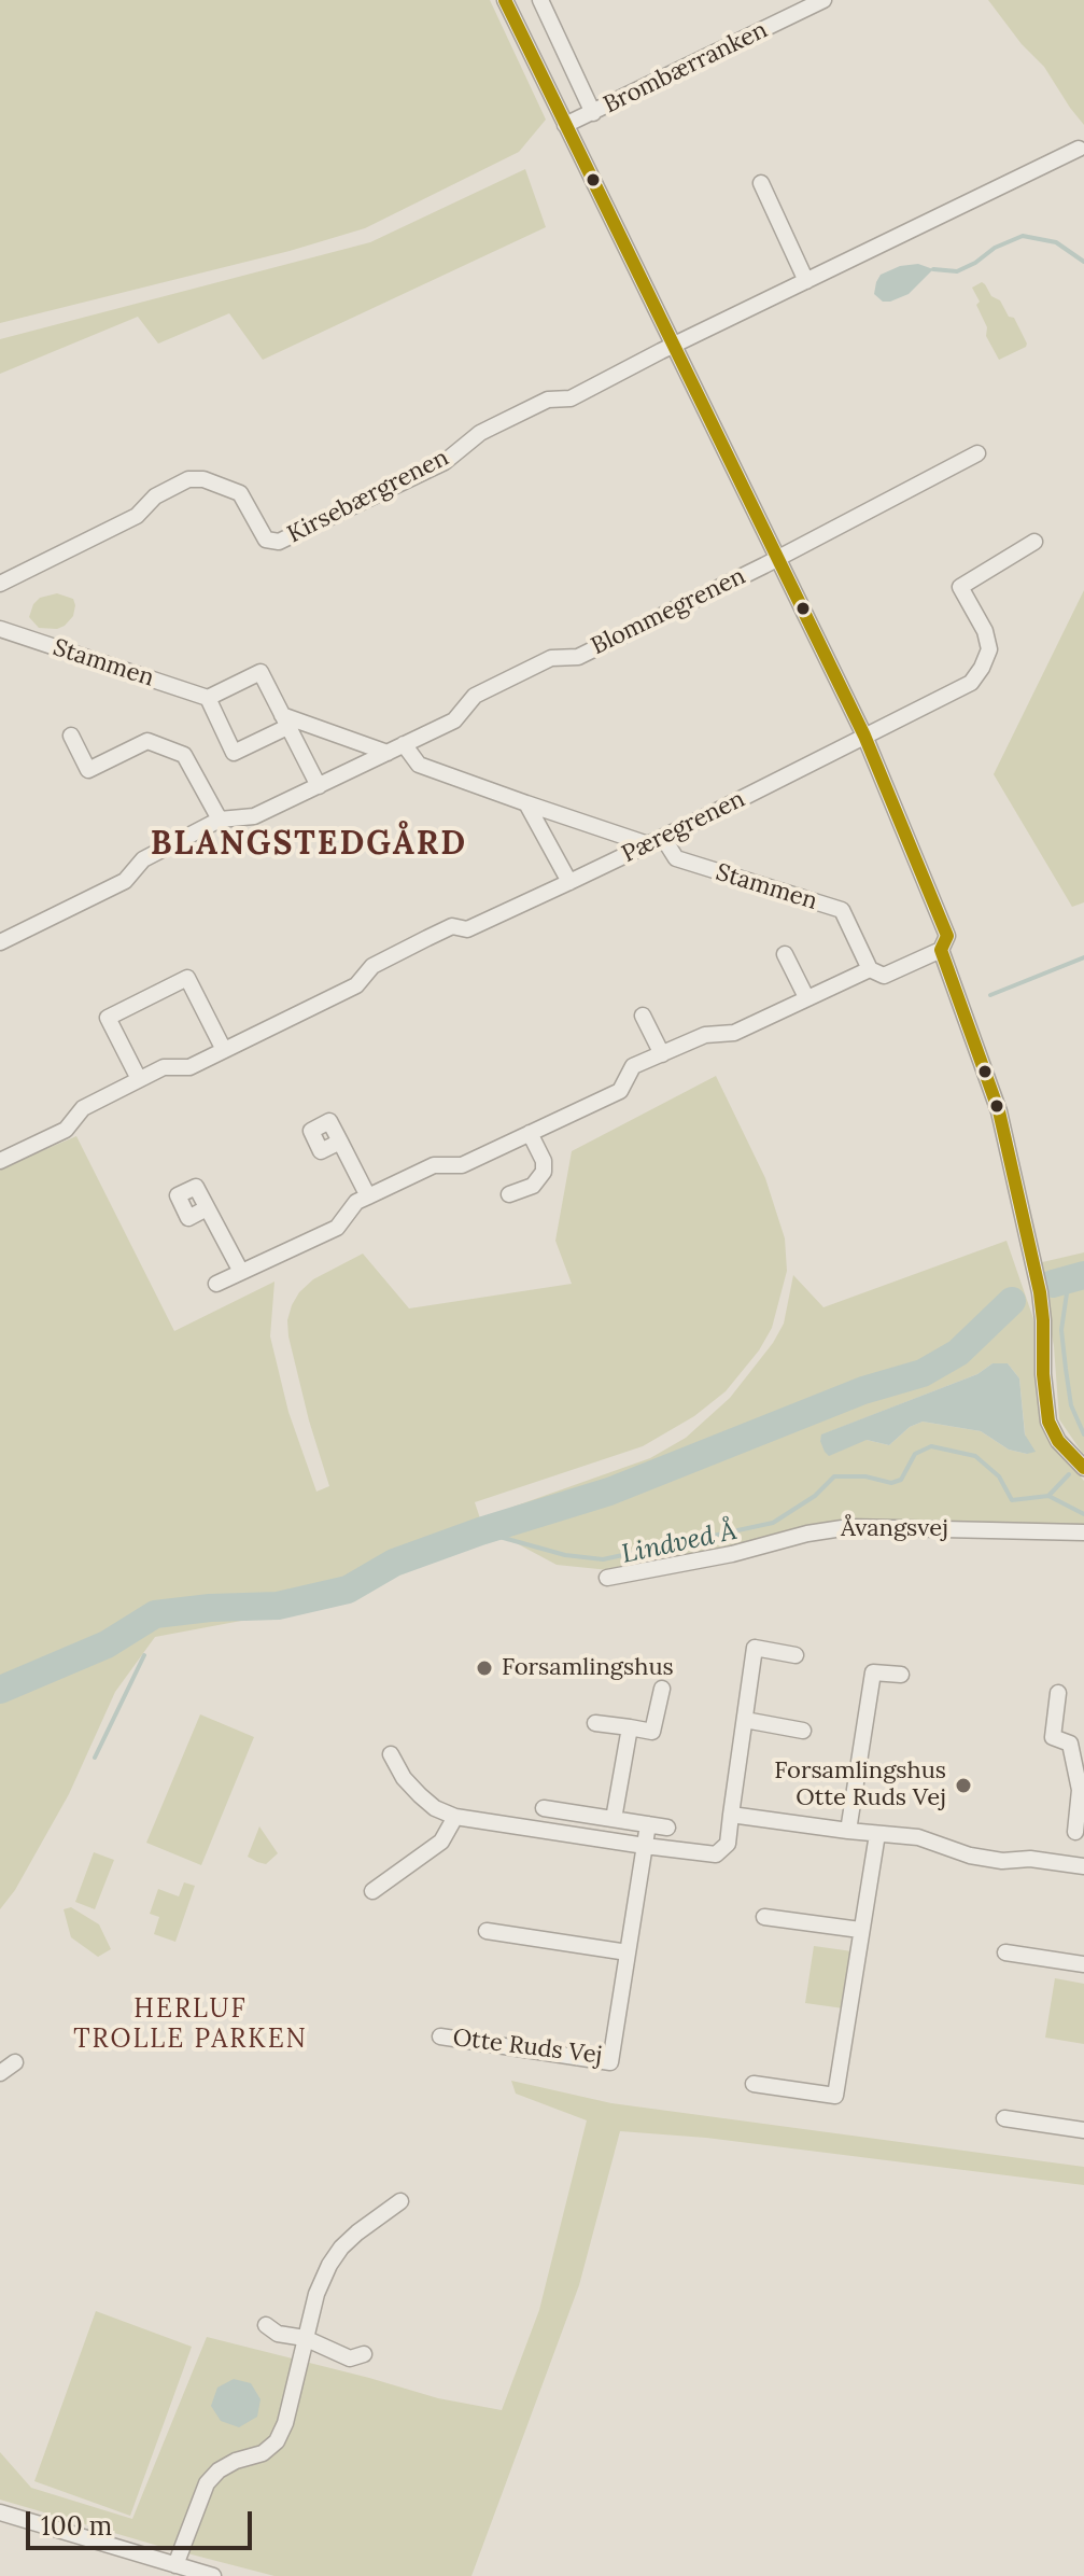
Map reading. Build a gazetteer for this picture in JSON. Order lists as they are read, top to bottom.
{
  "streets": {
    "street": [
      "Brombærranken",
      "Kirsebærgrenen",
      "Blommegrenen",
      "Stammen",
      "Pæregrenen",
      "Åvangsvej",
      "Otte Ruds Vej"
    ]
  },
  "crossings": [
    ["Blommegrenen", "Stammen"],
    ["Stammen", "Pæregrenen"]
  ],
  "districts": ["BLANGSTEDGÅRD", "HERLUF TROLLE PARKEN"],
  "water": ["Lindved Å"],
  "places": ["Forsamlingshus", "Forsamlingshus Otte Ruds Vej"],
  "scale_bar": "100 m"
}
